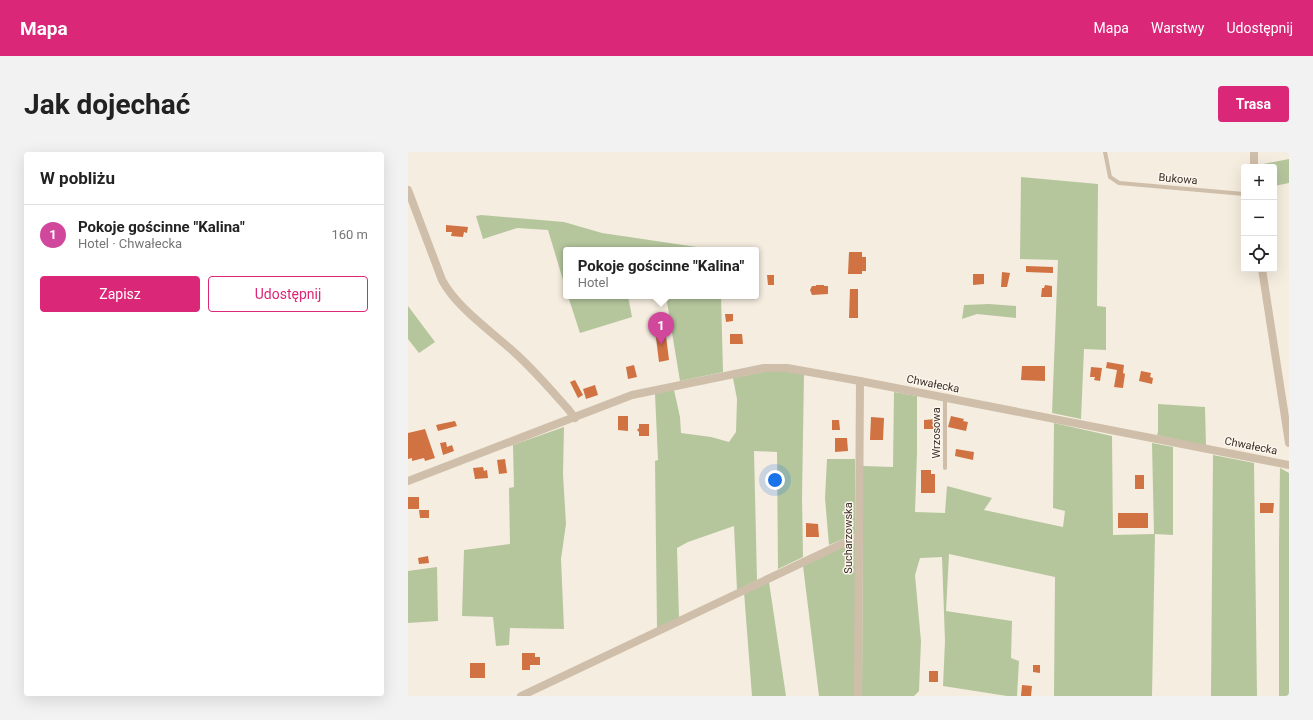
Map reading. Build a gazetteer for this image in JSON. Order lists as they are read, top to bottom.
{
  "streets": {
    "street": ["Chwałecka", "Sucharzowska"],
    "lane": ["Bukowa", "Wrzosowa"]
  },
  "crossings": [
    ["Chwałecka", "Wrzosowa"],
    ["Chwałecka", "Sucharzowska"]
  ],
  "page": {
    "header": "Mapa",
    "nav": ["Mapa", "Warstwy", "Udostępnij"],
    "buttons": [
      "Trasa",
      ["Zapisz", "Udostępnij"]
    ],
    "title": "Jak dojechać",
    "heading": "W pobliżu",
    "map_buttons": ["+", "−"],
    "list": [
      {
        "mark": "1",
        "name": "Pokoje gościnne \"Kalina\"",
        "note": "Hotel · Chwałecka",
        "value": "160 m"
      }
    ],
    "popup": ["Pokoje gościnne \"Kalina\"", "Hotel"],
    "pins": "1"
  }
}
